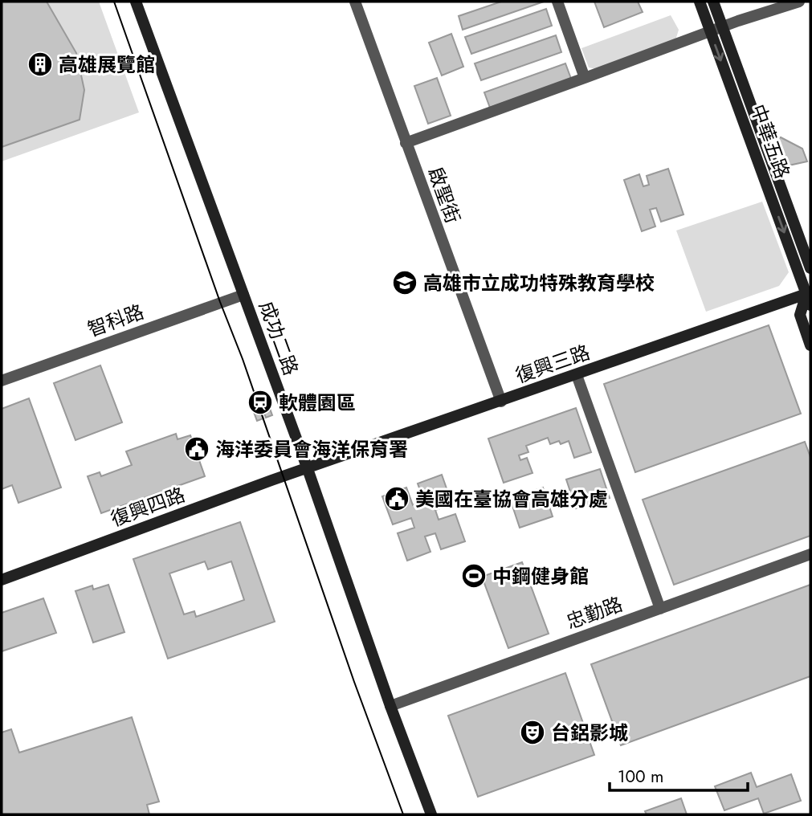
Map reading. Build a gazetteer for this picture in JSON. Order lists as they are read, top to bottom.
{
  "streets": {
    "street": [
      "中華五路",
      "啟聖街",
      "智科路",
      "成功二路",
      "復興三路",
      "復興四路",
      "忠勤路"
    ]
  },
  "crossings": [
    ["中華五路", "復興三路"],
    ["啟聖街", "復興三路"],
    ["智科路", "成功二路"],
    ["成功二路", "復興三路"],
    ["成功二路", "復興四路"],
    ["成功二路", "忠勤路"],
    ["復興三路", "復興四路"]
  ],
  "places": {
    "building": ["高雄展覽館"],
    "school or university": ["高雄市立成功特殊教育學校"],
    "station": ["軟體園區"],
    "public building": ["海洋委員會海洋保育署", "美國在臺協會高雄分處"],
    "sports": ["中鋼健身館"],
    "theatre": ["台鋁影城"]
  },
  "scale_bar": "100 m"
}
